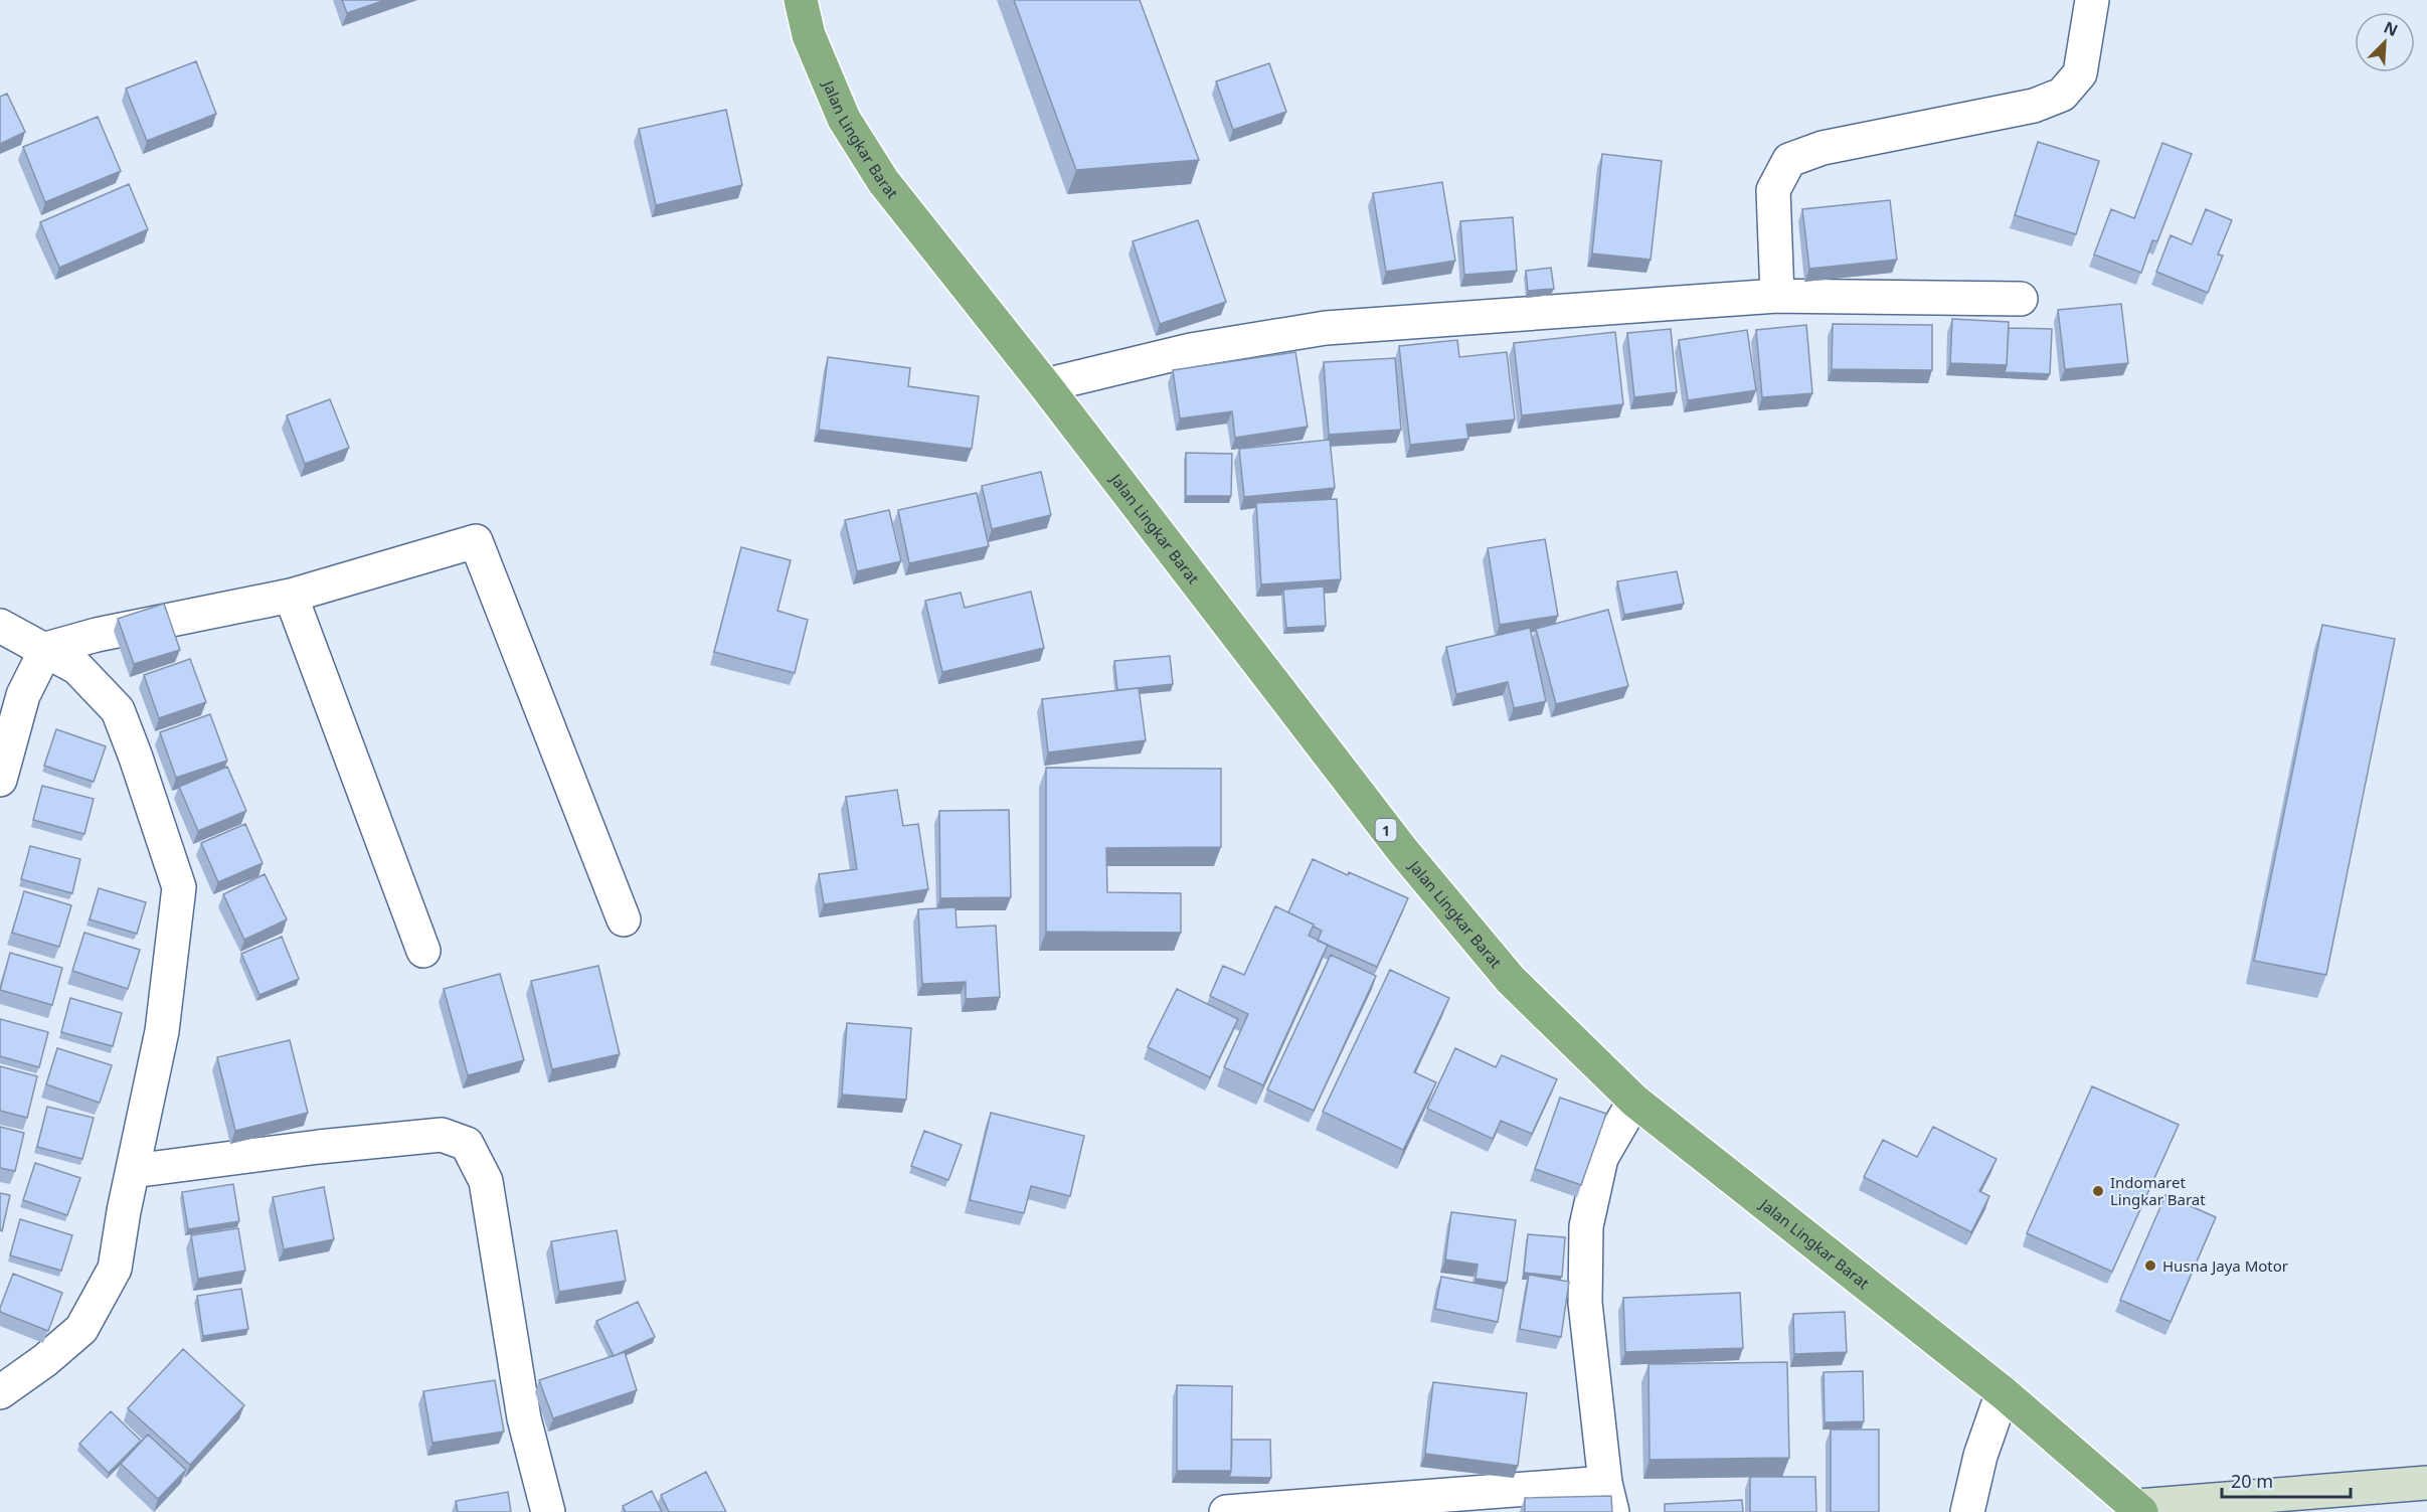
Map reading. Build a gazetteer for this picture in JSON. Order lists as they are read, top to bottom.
{
  "streets": {
    "highway": ["Jalan Lingkar Barat", "1"]
  },
  "places": ["Indomaret Lingkar Barat", "Husna Jaya Motor"],
  "scale_bar": "20 m",
  "north": "top right"
}
